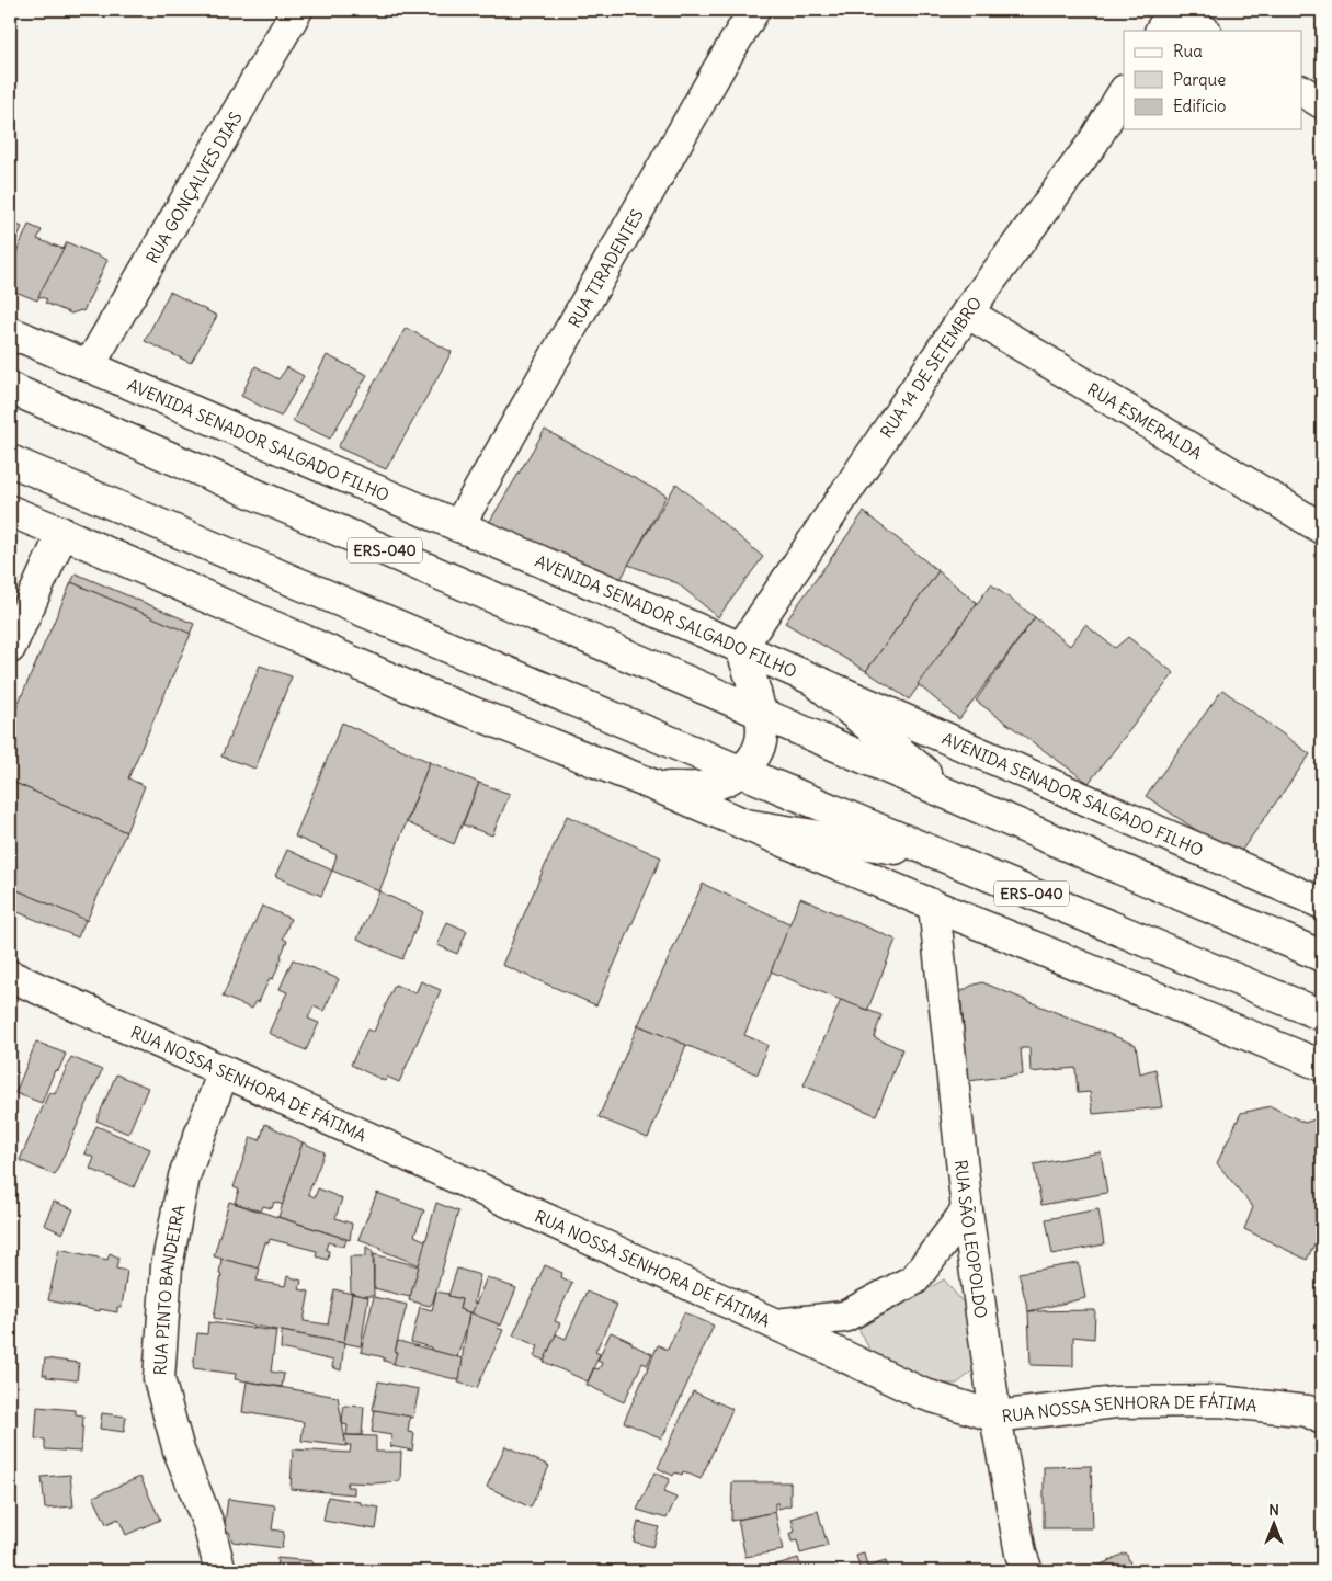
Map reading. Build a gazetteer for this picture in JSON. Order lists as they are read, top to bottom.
{
  "streets": {
    "street": [
      "RUA GONÇALVES DIAS",
      "RUA TIRADENTES",
      "RUA 14 DE SETEMBRO",
      "RUA ESMERALDA",
      "AVENIDA SENADOR SALGADO FILHO",
      "ERS-040",
      "RUA NOSSA SENHORA DE FÁTIMA",
      "RUA SÃO LEOPOLDO",
      "RUA PINTO BANDEIRA"
    ]
  },
  "crossings": [
    ["RUA GONÇALVES DIAS", "AVENIDA SENADOR SALGADO FILHO"],
    ["RUA TIRADENTES", "AVENIDA SENADOR SALGADO FILHO"],
    ["RUA 14 DE SETEMBRO", "RUA ESMERALDA"],
    ["RUA 14 DE SETEMBRO", "AVENIDA SENADOR SALGADO FILHO"],
    ["RUA NOSSA SENHORA DE FÁTIMA", "RUA SÃO LEOPOLDO"],
    ["RUA NOSSA SENHORA DE FÁTIMA", "RUA PINTO BANDEIRA"]
  ],
  "legend": ["Rua", "Parque", "Edifício"],
  "north": "top"
}
